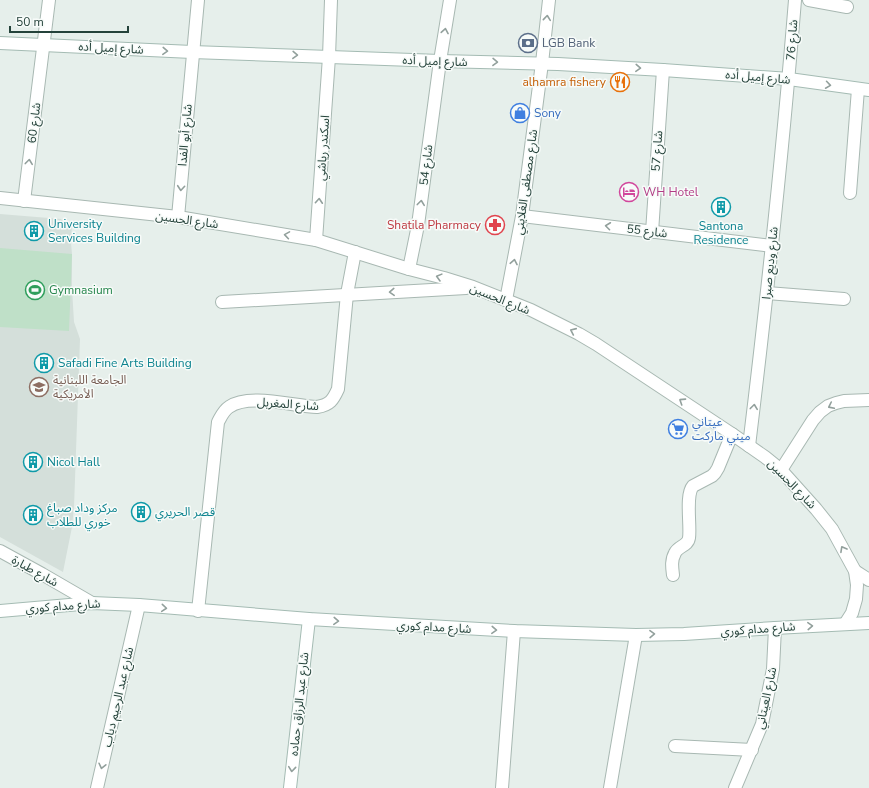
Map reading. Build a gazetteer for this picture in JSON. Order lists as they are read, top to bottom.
{
  "streets": {
    "street": [
      "شارع 76",
      "شارع إميل أده",
      "شارع 60",
      "شارع أبو الفدا",
      "اسكندر رياشي",
      "شارع 57",
      "شارع 54",
      "شارع مصطفى الغلايني",
      "شارع الحسين",
      "شارع 55",
      "شارع وديع صبرا",
      "شارع المغربل",
      "شارع طبارة",
      "شارع مدام كوري",
      "شارع عبد الرحيم دياب",
      "شارع العيتاني",
      "شارع عبد الرزاق حماده"
    ]
  },
  "crossings": [
    ["شارع 76", "شارع إميل أده"],
    ["شارع 76", "شارع وديع صبرا"],
    ["شارع إميل أده", "شارع 60"],
    ["شارع إميل أده", "شارع أبو الفدا"],
    ["شارع إميل أده", "اسكندر رياشي"],
    ["شارع إميل أده", "شارع 57"],
    ["شارع إميل أده", "شارع 54"],
    ["شارع إميل أده", "شارع مصطفى الغلايني"],
    ["شارع إميل أده", "شارع وديع صبرا"],
    ["شارع 60", "شارع الحسين"],
    ["شارع أبو الفدا", "شارع الحسين"],
    ["اسكندر رياشي", "شارع الحسين"],
    ["شارع 57", "شارع 55"],
    ["شارع 54", "شارع الحسين"],
    ["شارع مصطفى الغلايني", "شارع الحسين"],
    ["شارع مصطفى الغلايني", "شارع 55"],
    ["شارع الحسين", "شارع وديع صبرا"],
    ["شارع الحسين", "شارع المغربل"],
    ["شارع الحسين", "شارع مدام كوري"],
    ["شارع 55", "شارع وديع صبرا"],
    ["شارع المغربل", "شارع مدام كوري"],
    ["شارع طبارة", "شارع مدام كوري"],
    ["شارع مدام كوري", "شارع عبد الرحيم دياب"],
    ["شارع مدام كوري", "شارع العيتاني"],
    ["شارع مدام كوري", "شارع عبد الرزاق حماده"]
  ],
  "one_way": [
    "شارع إميل أده",
    "شارع 60",
    "شارع أبو الفدا",
    "اسكندر رياشي",
    "شارع 54",
    "شارع مصطفى الغلايني",
    "شارع الحسين",
    "شارع 55",
    "شارع وديع صبرا",
    "شارع مدام كوري",
    "شارع عبد الرحيم دياب",
    "شارع عبد الرزاق حماده"
  ],
  "places": {
    "bank": ["LGB Bank"],
    "restaurant": ["alhamra fishery"],
    "shop": ["Sony"],
    "hotel": ["WH Hotel"],
    "building": [
      "Santona Residence",
      "University Services Building",
      "Safadi Fine Arts Building",
      "Nicol Hall",
      "قصر الحريري",
      "مركز وداد صباغ خوري للطلاب"
    ],
    "pharmacy": ["Shatila Pharmacy"],
    "sports": ["Gymnasium"],
    "school or university": ["الجامعة اللبنانية الأمريكية"],
    "supermarket": ["عيتاني ميني ماركت"]
  },
  "scale_bar": "50 m"
}
